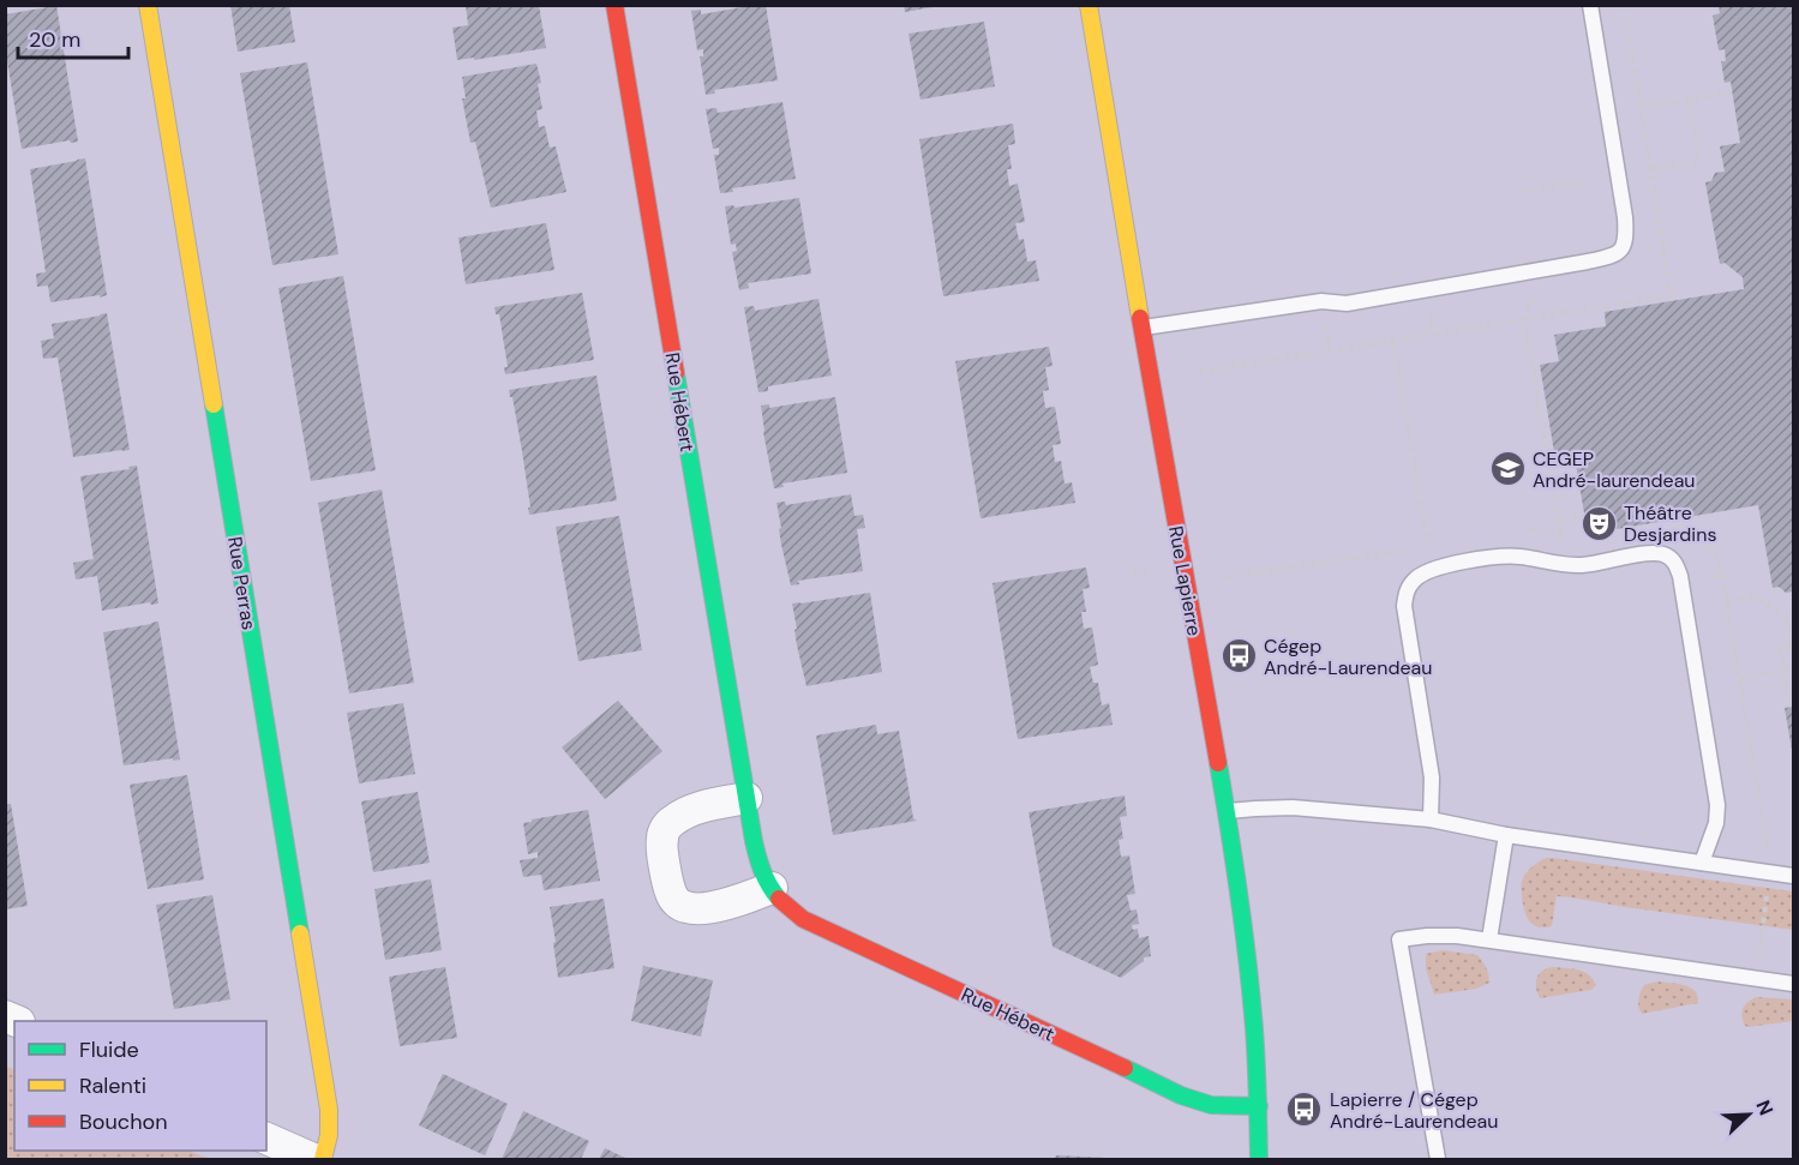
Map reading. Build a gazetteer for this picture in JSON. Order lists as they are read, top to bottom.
{
  "streets": {
    "street": ["Rue Hébert", "Rue Lapierre", "Rue Perras"]
  },
  "crossings": [
    ["Rue Hébert", "Rue Lapierre"]
  ],
  "places": {
    "school or university": ["CEGEP André-laurendeau"],
    "theatre": ["Théâtre Desjardins"],
    "bus stop": ["Cégep André-Laurendeau", "Lapierre / Cégep André-Laurendeau"]
  },
  "legend": ["Fluide", "Ralenti", "Bouchon"],
  "scale_bar": "20 m",
  "north": "top right"
}
